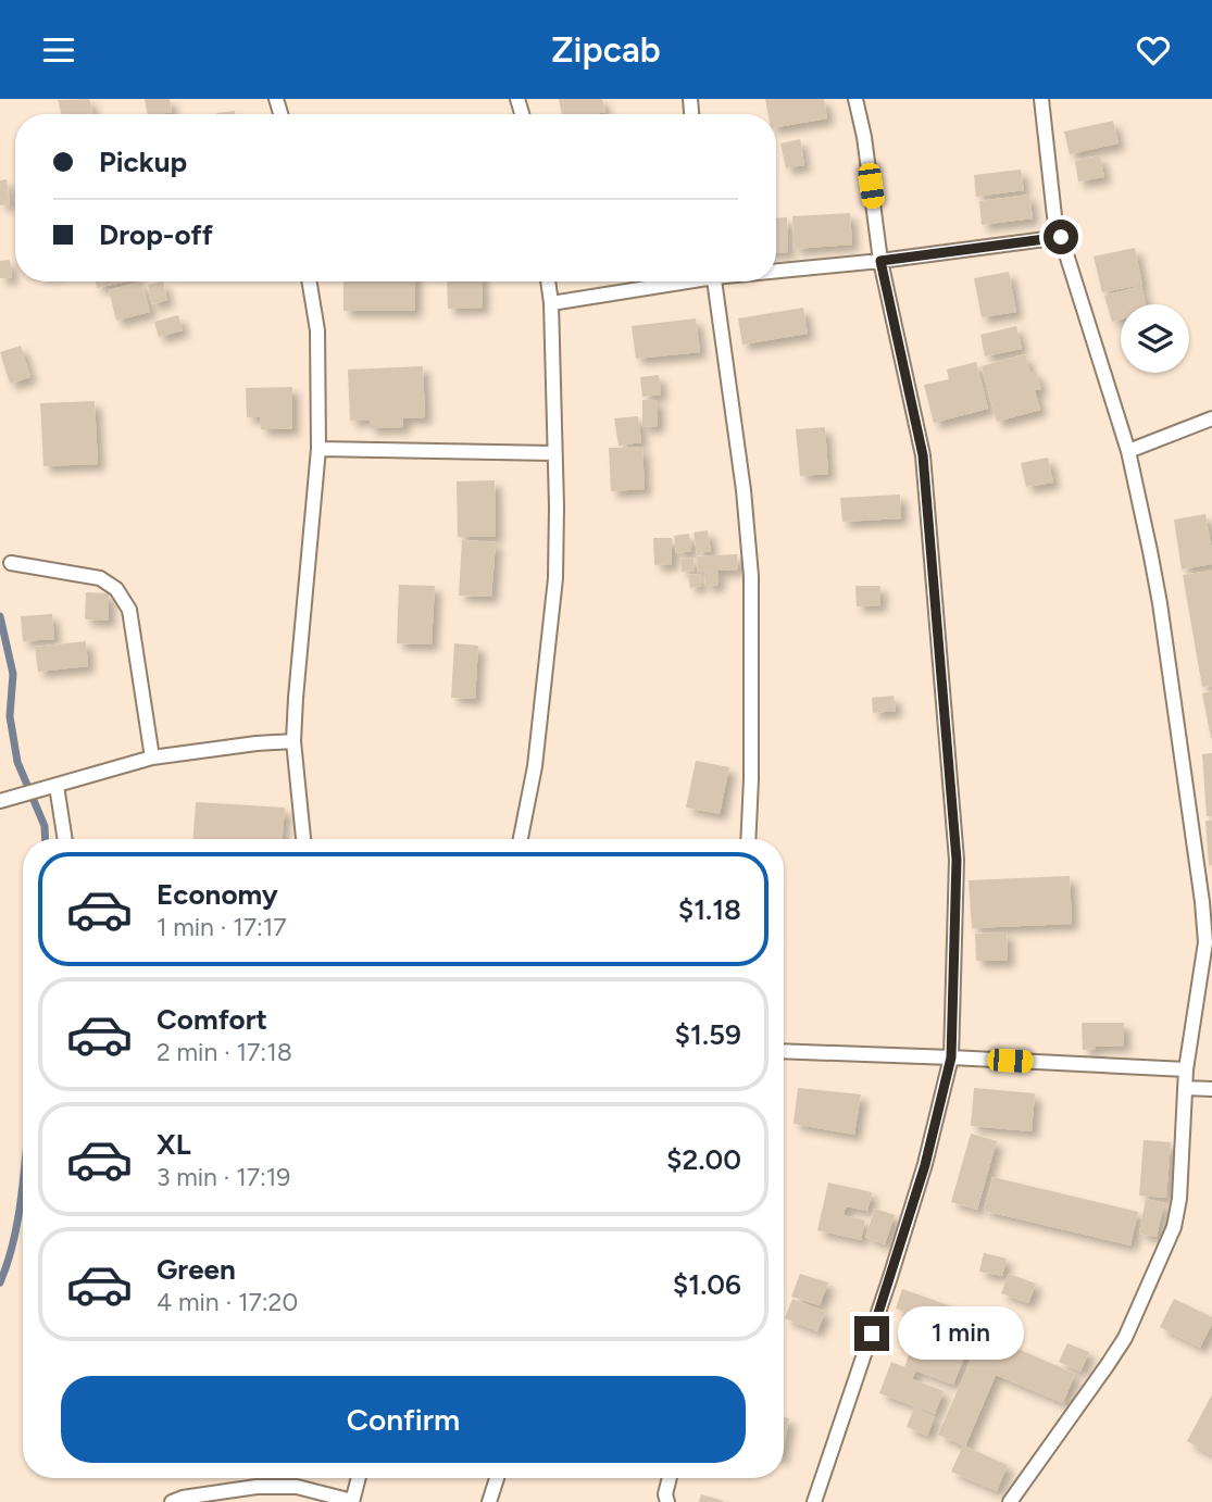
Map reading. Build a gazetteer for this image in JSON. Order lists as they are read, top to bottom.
{
  "page": {
    "header": "Zipcab",
    "banner": ["Pickup", "Drop-off"],
    "list": [
      {
        "name": "Economy",
        "note": "1 min · 17:17",
        "value": "$1.18"
      },
      {
        "name": "Comfort",
        "note": "2 min · 17:18",
        "value": "$1.59"
      },
      {
        "name": "XL",
        "note": "3 min · 17:19",
        "value": "$2.00"
      },
      {
        "name": "Green",
        "note": "4 min · 17:20",
        "value": "$1.06"
      }
    ],
    "bubble": "1 min",
    "buttons": "Confirm"
  }
}
